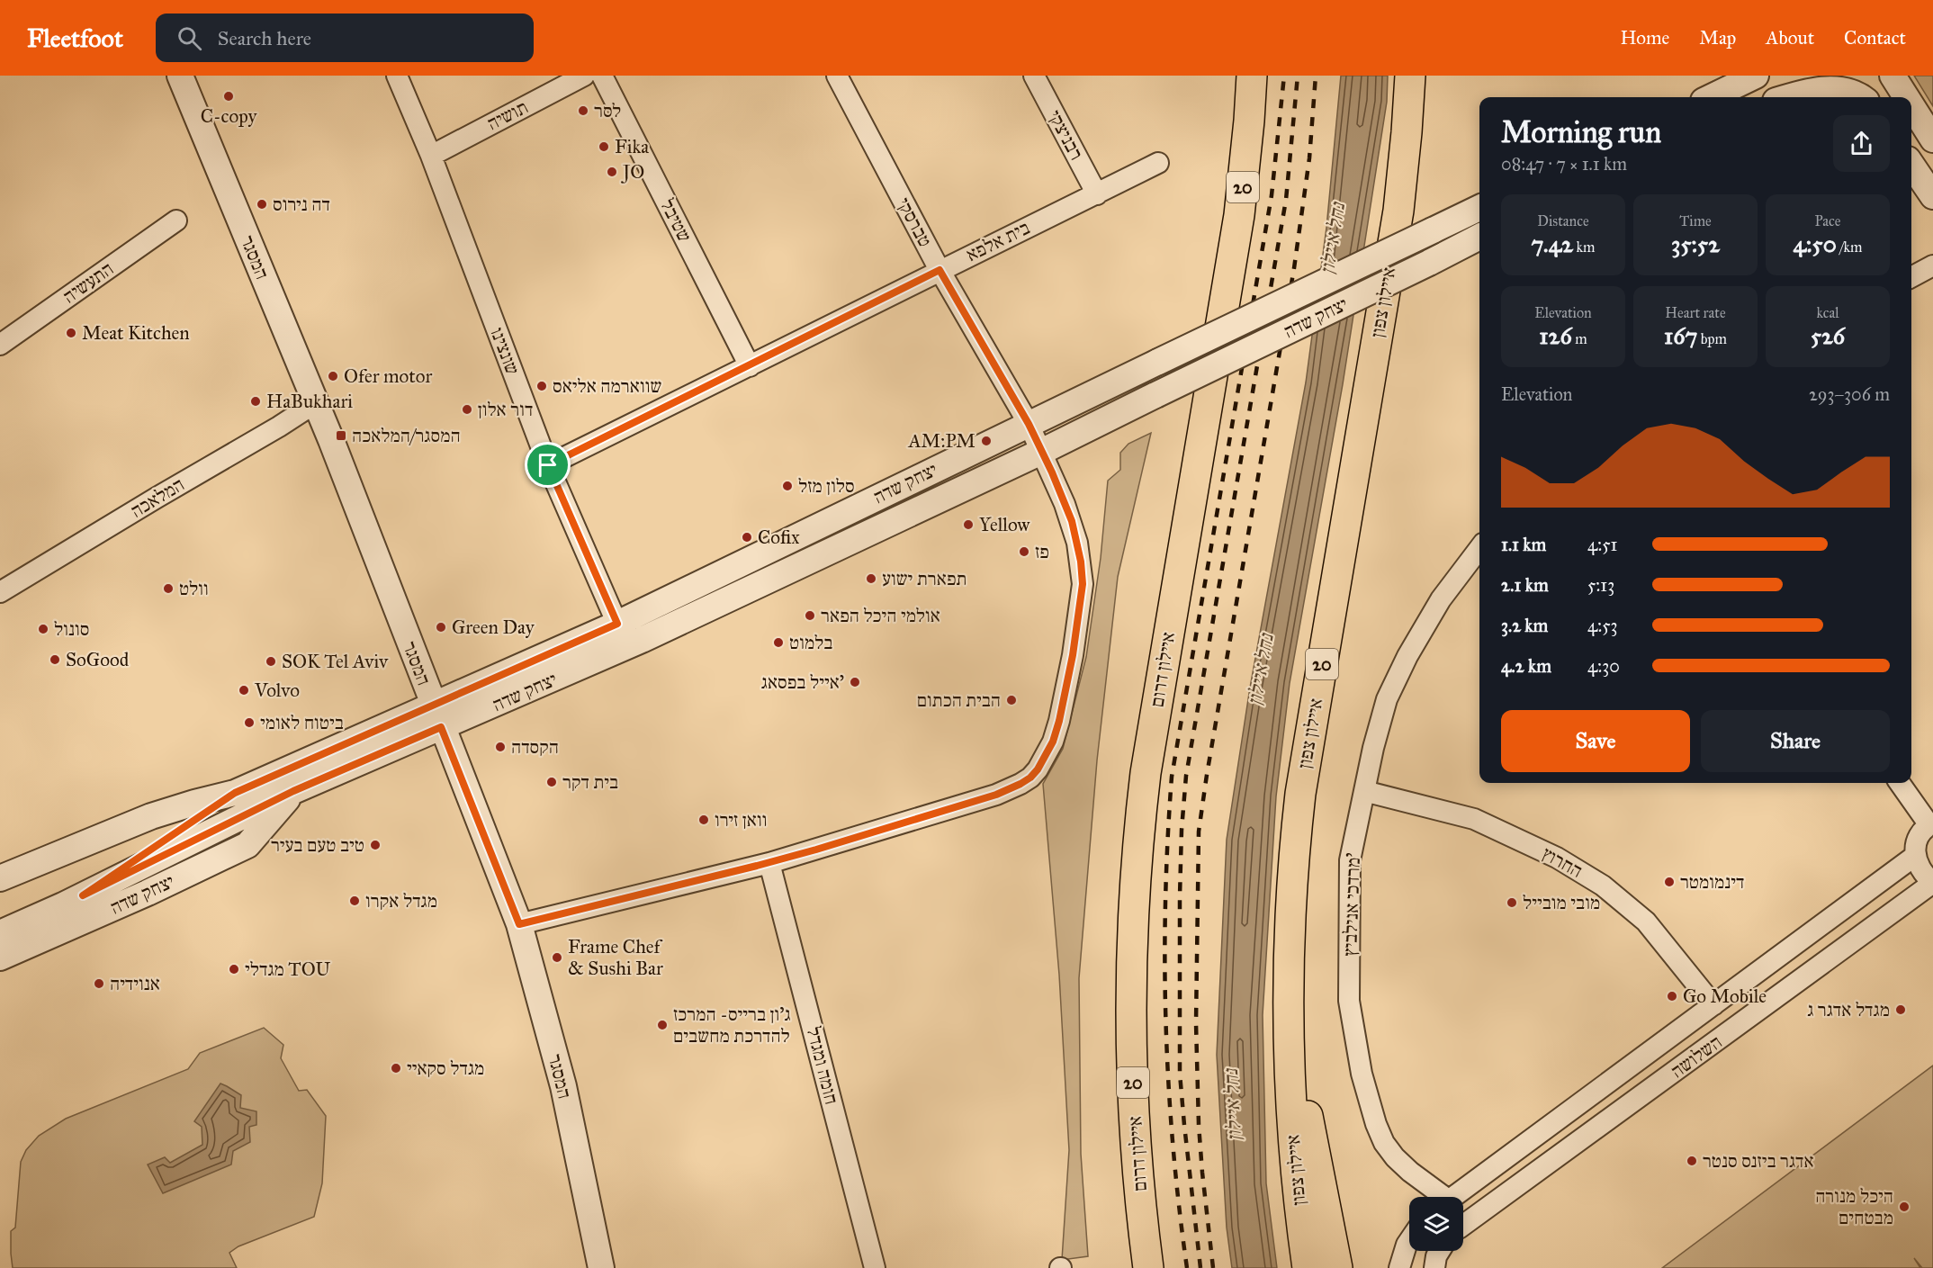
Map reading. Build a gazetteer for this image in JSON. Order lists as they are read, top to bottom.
{
  "streets": {
    "highway": ["20", "איילון צפון", "איילון דרום"],
    "street": [
      "תושיה",
      "רבניצקי",
      "שטיבל",
      "טברסקי",
      "בית אלפא",
      "המסגר",
      "התעשיה",
      "יצחק שדה",
      "שונצינו",
      "המלאכה",
      "החרוץ",
      "מרדכי אנילביץ'",
      "השלושה",
      "חומה ומגדל"
    ]
  },
  "crossings": [
    ["תושיה", "שונצינו"],
    ["רבניצקי", "בית אלפא"],
    ["שטיבל", "בית אלפא"],
    ["טברסקי", "בית אלפא"],
    ["טברסקי", "יצחק שדה"],
    ["בית אלפא", "שונצינו"],
    ["המסגר", "יצחק שדה"],
    ["המסגר", "המלאכה"],
    ["יצחק שדה", "שונצינו"],
    ["החרוץ", "מרדכי אנילביץ'"],
    ["החרוץ", "השלושה"]
  ],
  "water": ["נחל איילון"],
  "places": {
    "other": [
      "C-copy",
      "לסר",
      "Fika",
      "JO",
      "דה נירוס",
      "Meat Kitchen",
      "Ofer motor",
      "שווארמה אליאס",
      "HaBukhari",
      "דור אלון",
      "AM:PM",
      "סלון מזל",
      "Yellow",
      "Cofix",
      "פז",
      "תפארת ישוע",
      "וולט",
      "אולמי היכל הפאר",
      "Green Day",
      "סונול",
      "בלמוט",
      "SoGood",
      "SOK Tel Aviv",
      "אייל בפסאג'",
      "Volvo",
      "הבית הכתום",
      "ביטוח לאומי",
      "הקסדה",
      "בית דקר",
      "וואן זירו",
      "טיב טעם בעיר",
      "דינמומטר",
      "מגדל אקרו",
      "מובי מובייל",
      "Frame Chef & Sushi Bar",
      "מגדלי TOU",
      "אנוידיה",
      "Go Mobile",
      "מגדל אדגר ג",
      "ג'ון ברייס- המרכז להדרכת מחשבים",
      "מגדל סקאיי",
      "אדגר ביזנס סנטר",
      "היכל מנורה מבטחים"
    ],
    "transit": ["המסגר/המלאכה"]
  },
  "page": {
    "header": "Fleetfoot",
    "search": "Search here",
    "nav": [
      "Home",
      "Map",
      "About",
      "Contact"
    ],
    "heading": ["Morning run", "08:47 · 7 × 1.1 km"],
    "stats": [
      ["Distance", "7.42 km"],
      ["Time", "35:52"],
      ["Pace", "4:50 /km"],
      ["Elevation", "126 m"],
      ["Heart rate", "167 bpm"],
      ["kcal", "526"]
    ],
    "chart": ["Elevation", "293–306 m"],
    "list": [
      {
        "name": "1.1 km",
        "note": "4:51"
      },
      {
        "name": "2.1 km",
        "note": "5:13"
      },
      {
        "name": "3.2 km",
        "note": "4:53"
      },
      {
        "name": "4.2 km",
        "note": "4:30"
      }
    ],
    "buttons": ["Save", "Share"]
  }
}
